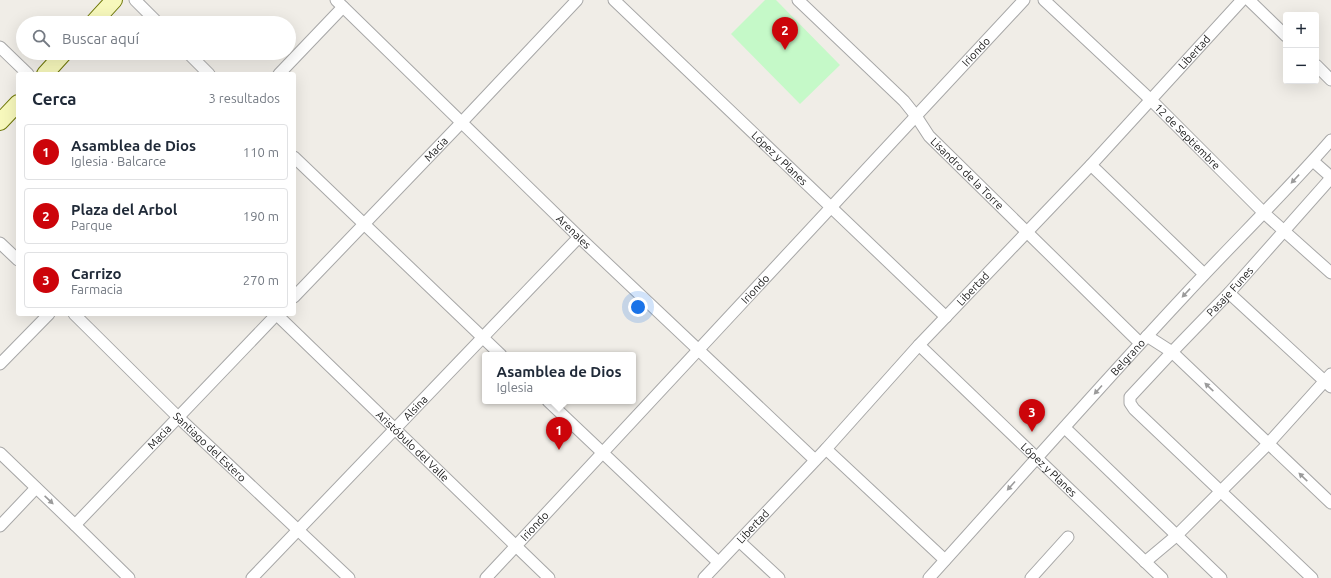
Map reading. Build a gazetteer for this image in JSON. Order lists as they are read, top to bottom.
{
  "streets": {
    "street": [
      "Iriondo",
      "Libertad",
      "12 de Septiembre",
      "Macia",
      "López y Planes",
      "Lisandro de la Torre",
      "Arenales",
      "Pasaje Funes",
      "Belgrano",
      "Alsina",
      "Aristóbulo del Valle",
      "Santiago del Estero"
    ]
  },
  "crossings": [
    ["Iriondo", "López y Planes"],
    ["Iriondo", "Lisandro de la Torre"],
    ["Iriondo", "Arenales"],
    ["Iriondo", "Aristóbulo del Valle"],
    ["Libertad", "12 de Septiembre"],
    ["Libertad", "López y Planes"],
    ["Libertad", "Lisandro de la Torre"],
    ["Libertad", "Arenales"],
    ["12 de Septiembre", "Pasaje Funes"],
    ["12 de Septiembre", "Belgrano"],
    ["Macia", "Arenales"],
    ["Macia", "Santiago del Estero"],
    ["López y Planes", "Belgrano"],
    ["Lisandro de la Torre", "Pasaje Funes"],
    ["Lisandro de la Torre", "Belgrano"],
    ["Arenales", "Alsina"],
    ["Alsina", "Aristóbulo del Valle"],
    ["Alsina", "Santiago del Estero"]
  ],
  "one_way": ["Belgrano"],
  "page": {
    "map_buttons": ["+", "−"],
    "search": "Buscar aquí",
    "pins": ["2", "3", "1"],
    "heading": ["Cerca", "3 resultados"],
    "list": [
      {
        "mark": "1",
        "name": "Asamblea de Dios",
        "note": "Iglesia · Balcarce",
        "value": "110 m"
      },
      {
        "mark": "2",
        "name": "Plaza del Arbol",
        "note": "Parque",
        "value": "190 m"
      },
      {
        "mark": "3",
        "name": "Carrizo",
        "note": "Farmacia",
        "value": "270 m"
      }
    ],
    "popup": ["Asamblea de Dios", "Iglesia"]
  }
}
